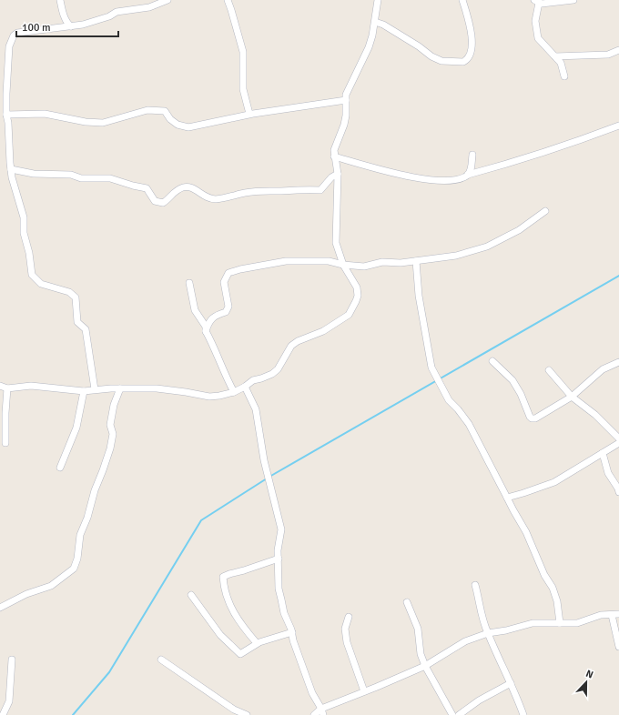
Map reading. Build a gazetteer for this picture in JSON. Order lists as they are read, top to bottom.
{
  "scale_bar": "100 m",
  "north": "top"
}
